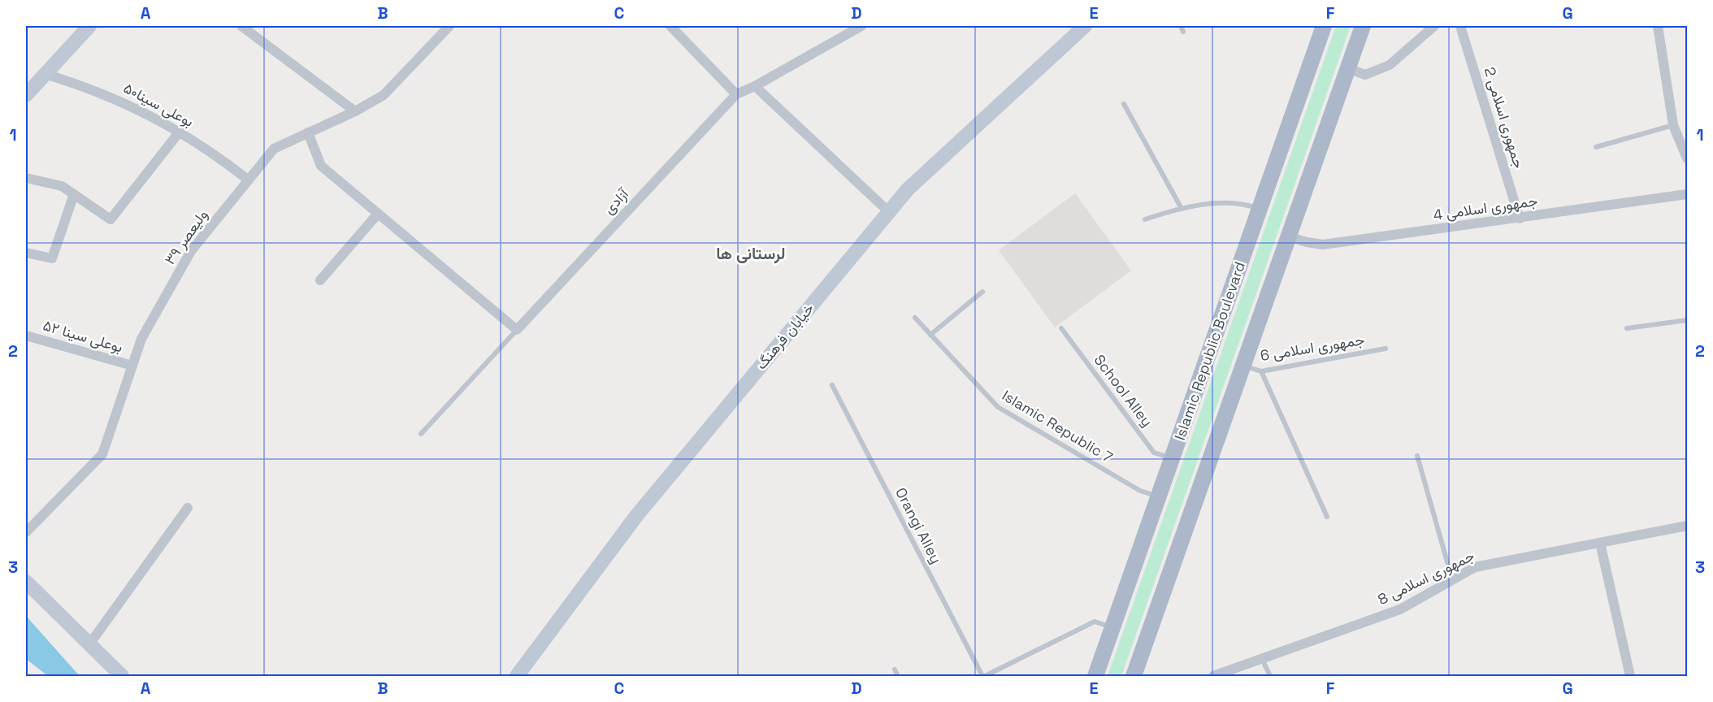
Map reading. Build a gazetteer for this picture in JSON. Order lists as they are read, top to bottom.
{
  "streets": {
    "main road": ["Islamic Republic Boulevard"],
    "street": [
      "بوعلی سینا۵۰",
      "جمهوری اسلامی 2",
      "آزادی",
      "جمهوری اسلامی 4",
      "ولیعصر ۳۹",
      "بوعلی سینا ۵۲",
      "خیابان فرهنگ",
      "جمهوری اسلامی 8"
    ],
    "lane": [
      "جمهوری اسلامی 6",
      "School Alley",
      "Islamic Republic 7",
      "Orangi Alley"
    ]
  },
  "crossings": [
    ["بوعلی سینا۵۰", "ولیعصر ۳۹"],
    ["جمهوری اسلامی 2", "جمهوری اسلامی 4"],
    ["ولیعصر ۳۹", "بوعلی سینا ۵۲"],
    ["Islamic Republic Boulevard", "School Alley"],
    ["Islamic Republic Boulevard", "Islamic Republic 7"],
    ["Islamic Republic Boulevard", "Orangi Alley"]
  ],
  "districts": ["لرستانی ها"],
  "grid": {
    "columns": [
      "A",
      "B",
      "C",
      "D",
      "E",
      "F",
      "G"
    ],
    "rows": ["1", "2", "3"]
  }
}
